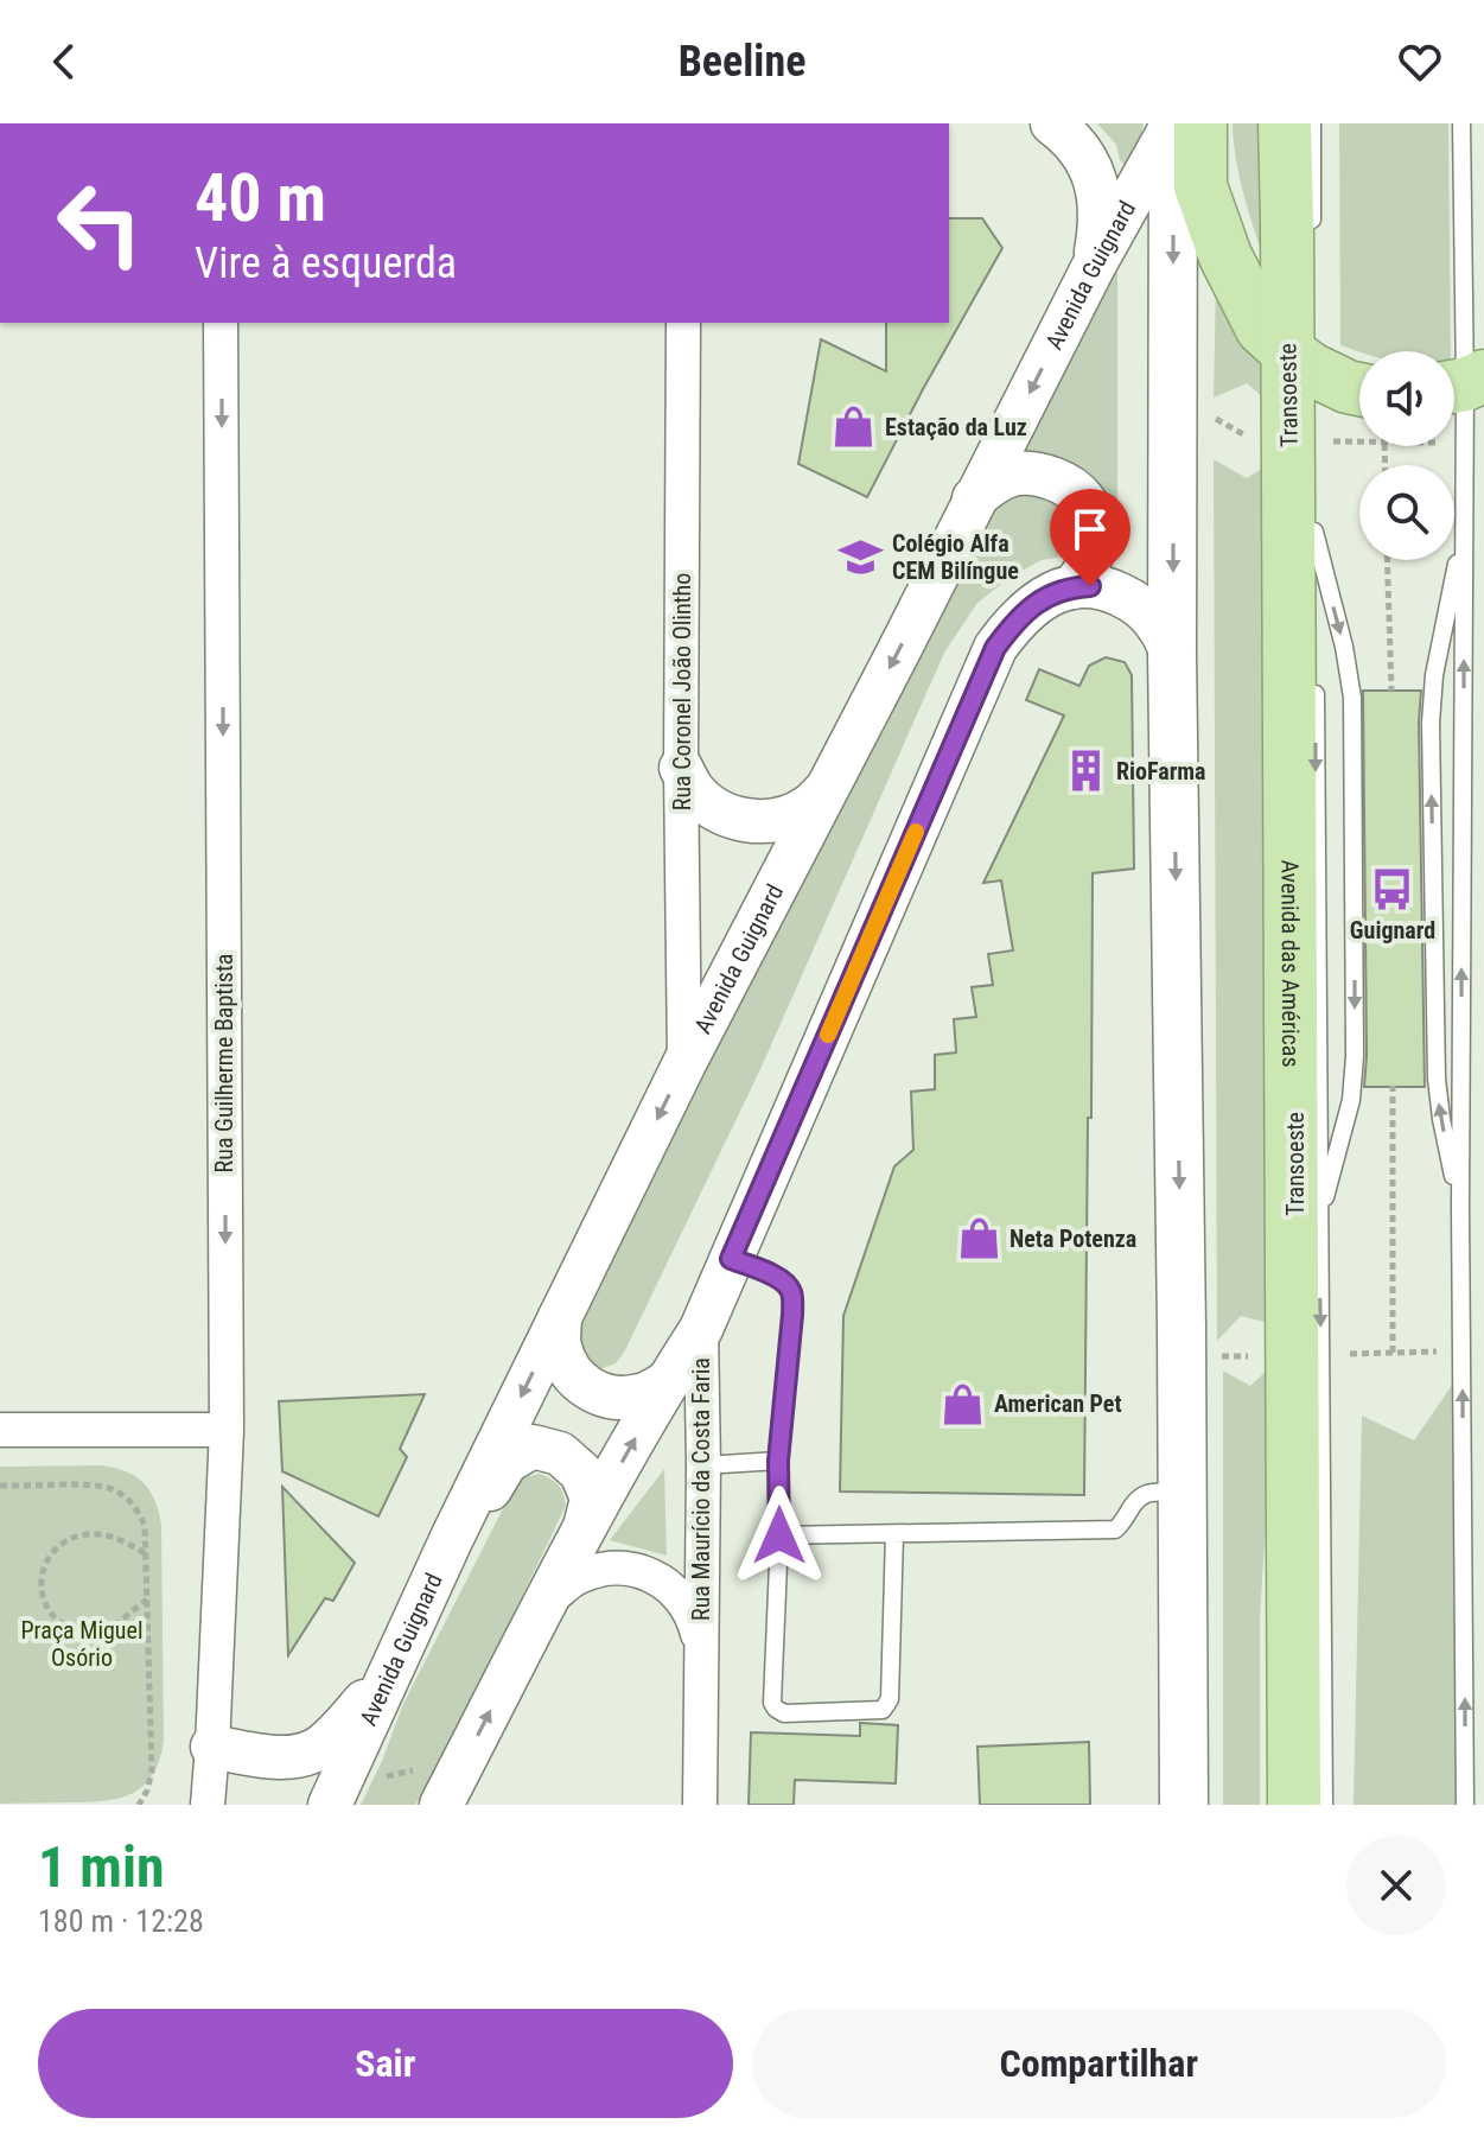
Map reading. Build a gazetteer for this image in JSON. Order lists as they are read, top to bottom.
{
  "streets": {
    "highway": ["Avenida das Américas"],
    "street": [
      "Avenida Guignard",
      "Rua Coronel João Olintho",
      "Rua Guilherme Baptista",
      "Rua Maurício da Costa Faria"
    ],
    "lane": ["Transoeste"]
  },
  "crossings": [
    ["Avenida Guignard", "Rua Coronel João Olintho"]
  ],
  "one_way": ["Rua Guilherme Baptista"],
  "parks": ["Praça Miguel Osório"],
  "places": {
    "shop": ["Estação da Luz", "Neta Potenza", "American Pet"],
    "school or university": ["Colégio Alfa CEM Bilíngue"],
    "building": ["RioFarma"],
    "bus stop": ["Guignard"]
  },
  "page": {
    "header": "Beeline",
    "turn": ["40 m", "Vire à esquerda"],
    "heading": ["1 min", "180 m · 12:28"],
    "buttons": ["Sair", "Compartilhar"]
  }
}
